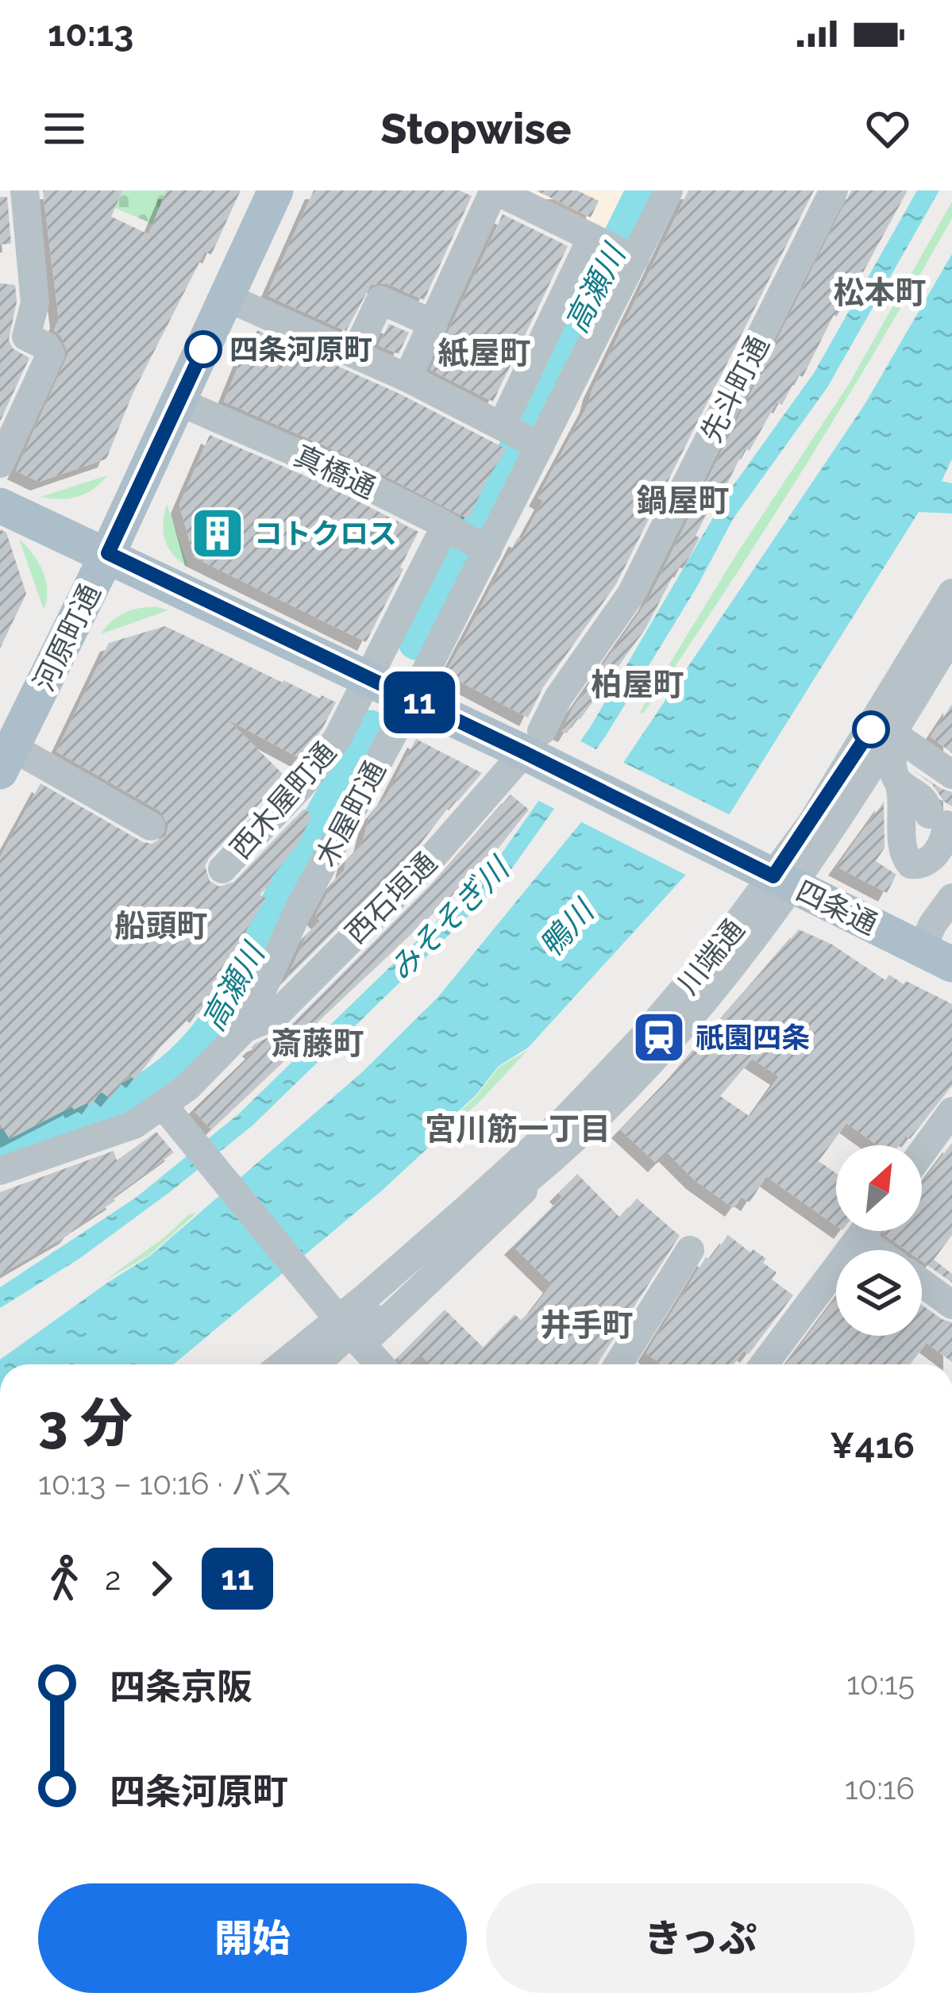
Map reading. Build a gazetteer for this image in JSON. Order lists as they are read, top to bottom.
{
  "streets": {
    "main road": ["河原町通", "四条通"],
    "street": [
      "先斗町通",
      "真橋通",
      "西木屋町通",
      "木屋町通",
      "西石垣通",
      "川端通"
    ]
  },
  "crossings": [
    ["先斗町通", "西石垣通"],
    ["先斗町通", "四条通"],
    ["真橋通", "河原町通"],
    ["真橋通", "西木屋町通"],
    ["真橋通", "木屋町通"],
    ["河原町通", "四条通"],
    ["西木屋町通", "木屋町通"],
    ["西木屋町通", "四条通"],
    ["木屋町通", "西石垣通"],
    ["木屋町通", "四条通"],
    ["西石垣通", "四条通"],
    ["四条通", "川端通"]
  ],
  "districts": [
    "松本町",
    "紙屋町",
    "鍋屋町",
    "柏屋町",
    "船頭町",
    "斎藤町",
    "宮川筋一丁目",
    "井手町"
  ],
  "water": ["高瀬川", "みそそぎ川", "鴨川"],
  "places": {
    "other": ["四条河原町"],
    "building": ["コトクロス"],
    "station": ["祇園四条"]
  },
  "lines": ["bus line 11"],
  "north": "top right",
  "page": {
    "status": "10:13",
    "header": "Stopwise",
    "on_map": "11",
    "heading": ["3 分", "10:13 – 10:16 · バス", "¥416"],
    "legs": ["2", "11"],
    "list": [
      {
        "name": "四条京阪",
        "value": "10:15"
      },
      {
        "name": "四条河原町",
        "value": "10:16"
      }
    ],
    "buttons": ["開始", "きっぷ"]
  }
}
